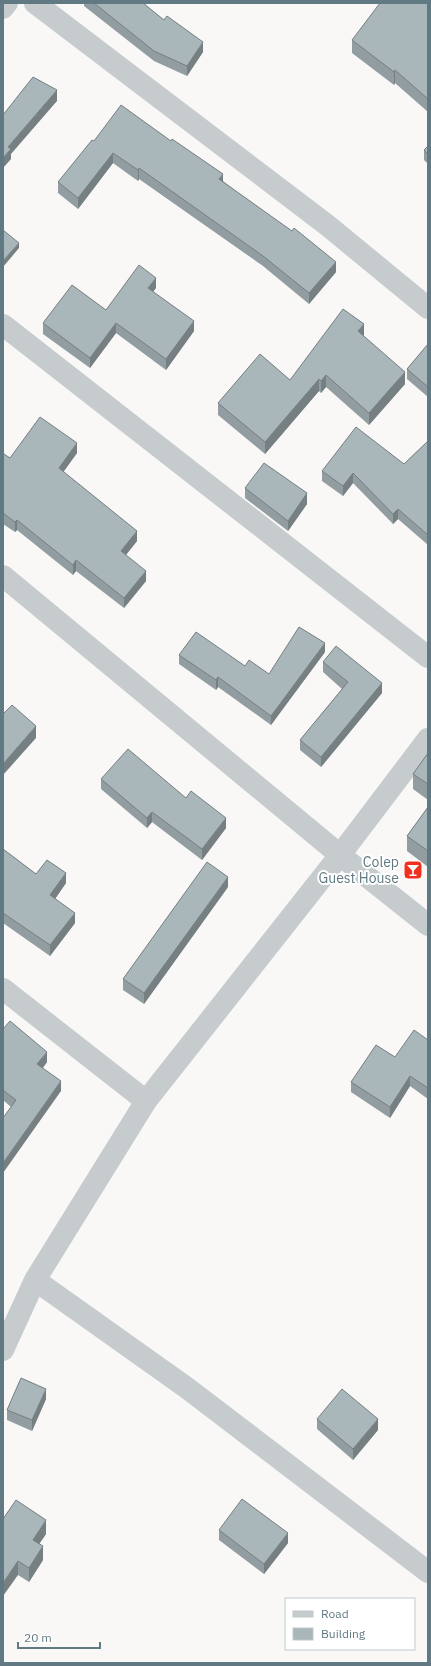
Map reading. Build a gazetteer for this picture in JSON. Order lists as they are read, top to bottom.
{
  "places": {
    "bar": ["Colep Guest House"]
  },
  "legend": ["Road", "Building"],
  "scale_bar": "20 m"
}
